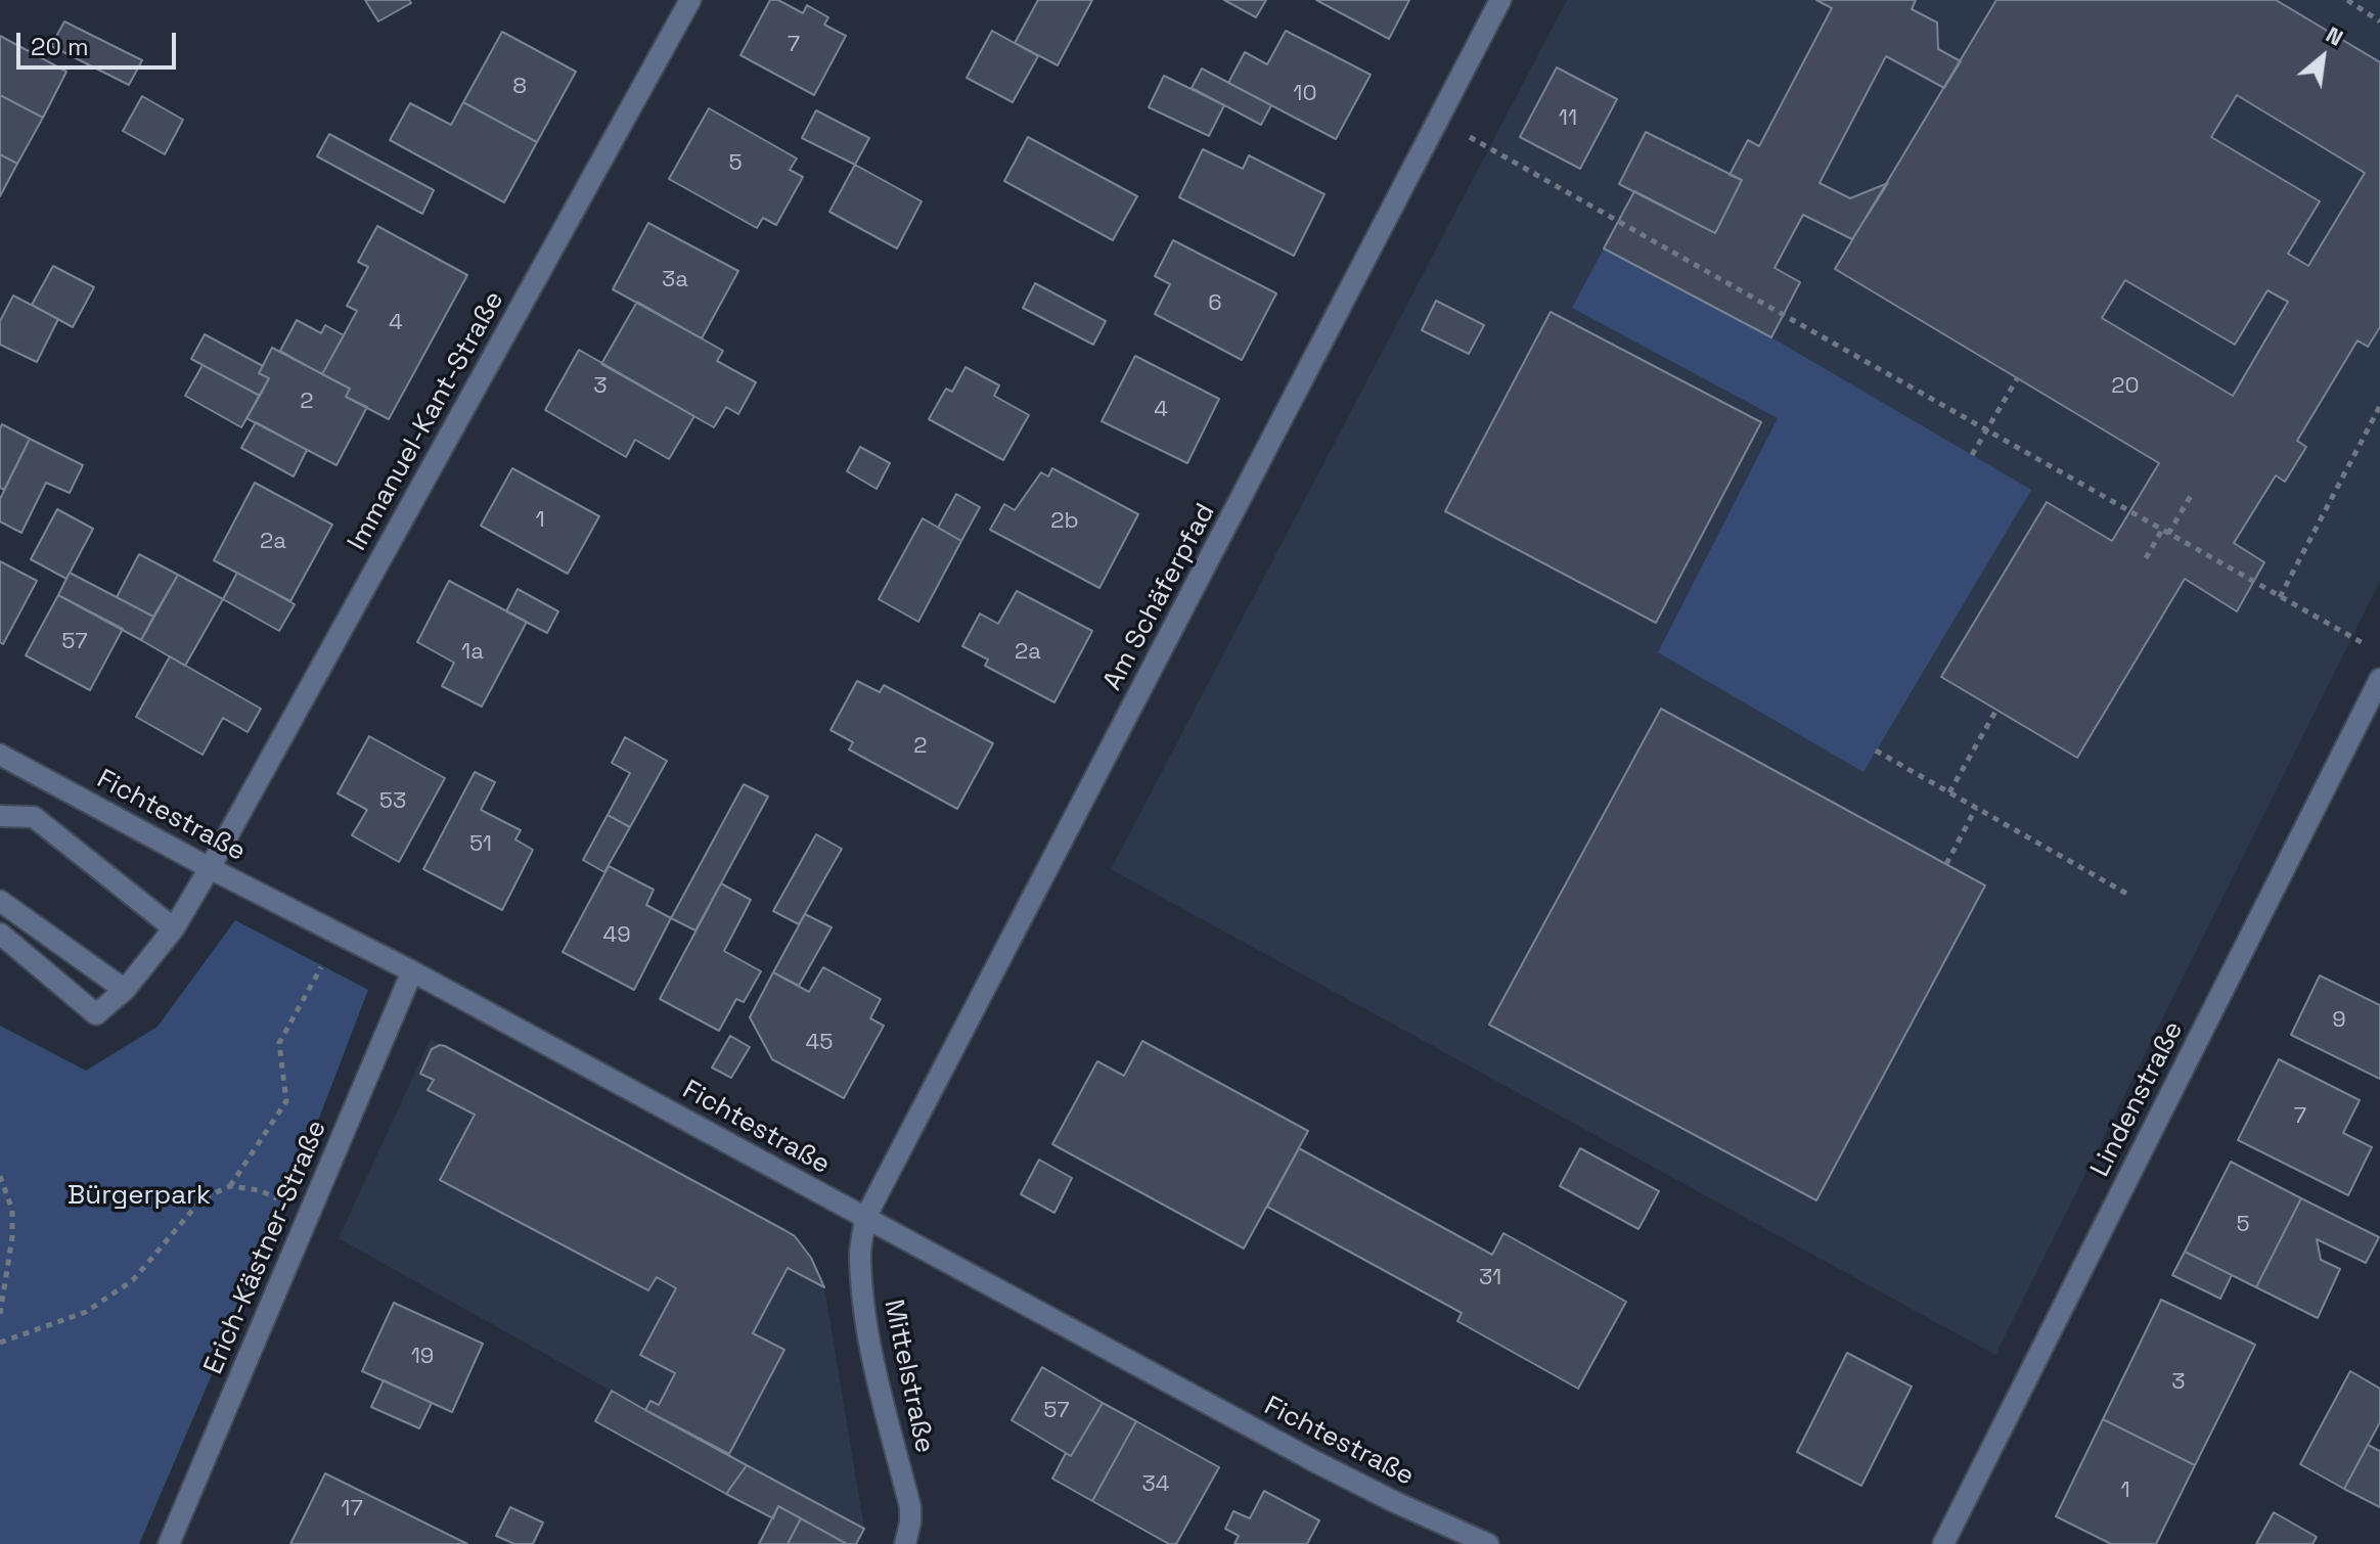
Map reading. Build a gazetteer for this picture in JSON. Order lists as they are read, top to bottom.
{
  "streets": {
    "street": [
      "Immanuel-Kant-Straße",
      "Am Schäferpfad",
      "Fichtestraße",
      "Lindenstraße",
      "Erich-Kästner-Straße",
      "Mittelstraße"
    ]
  },
  "crossings": [
    ["Immanuel-Kant-Straße", "Fichtestraße"],
    ["Am Schäferpfad", "Fichtestraße"],
    ["Am Schäferpfad", "Mittelstraße"],
    ["Fichtestraße", "Erich-Kästner-Straße"],
    ["Fichtestraße", "Mittelstraße"]
  ],
  "parks": ["Bürgerpark"],
  "house_numbers": [
    "7",
    "8",
    "10",
    "11",
    "5",
    "3a",
    "6",
    "4",
    "3",
    "20",
    "2",
    "4",
    "1",
    "2b",
    "2a",
    "57",
    "1a",
    "2a",
    "2",
    "53",
    "51",
    "49",
    "9",
    "45",
    "7",
    "5",
    "31",
    "19",
    "3",
    "57",
    "34",
    "1",
    "17"
  ],
  "scale_bar": "20 m",
  "north": "top right"
}
